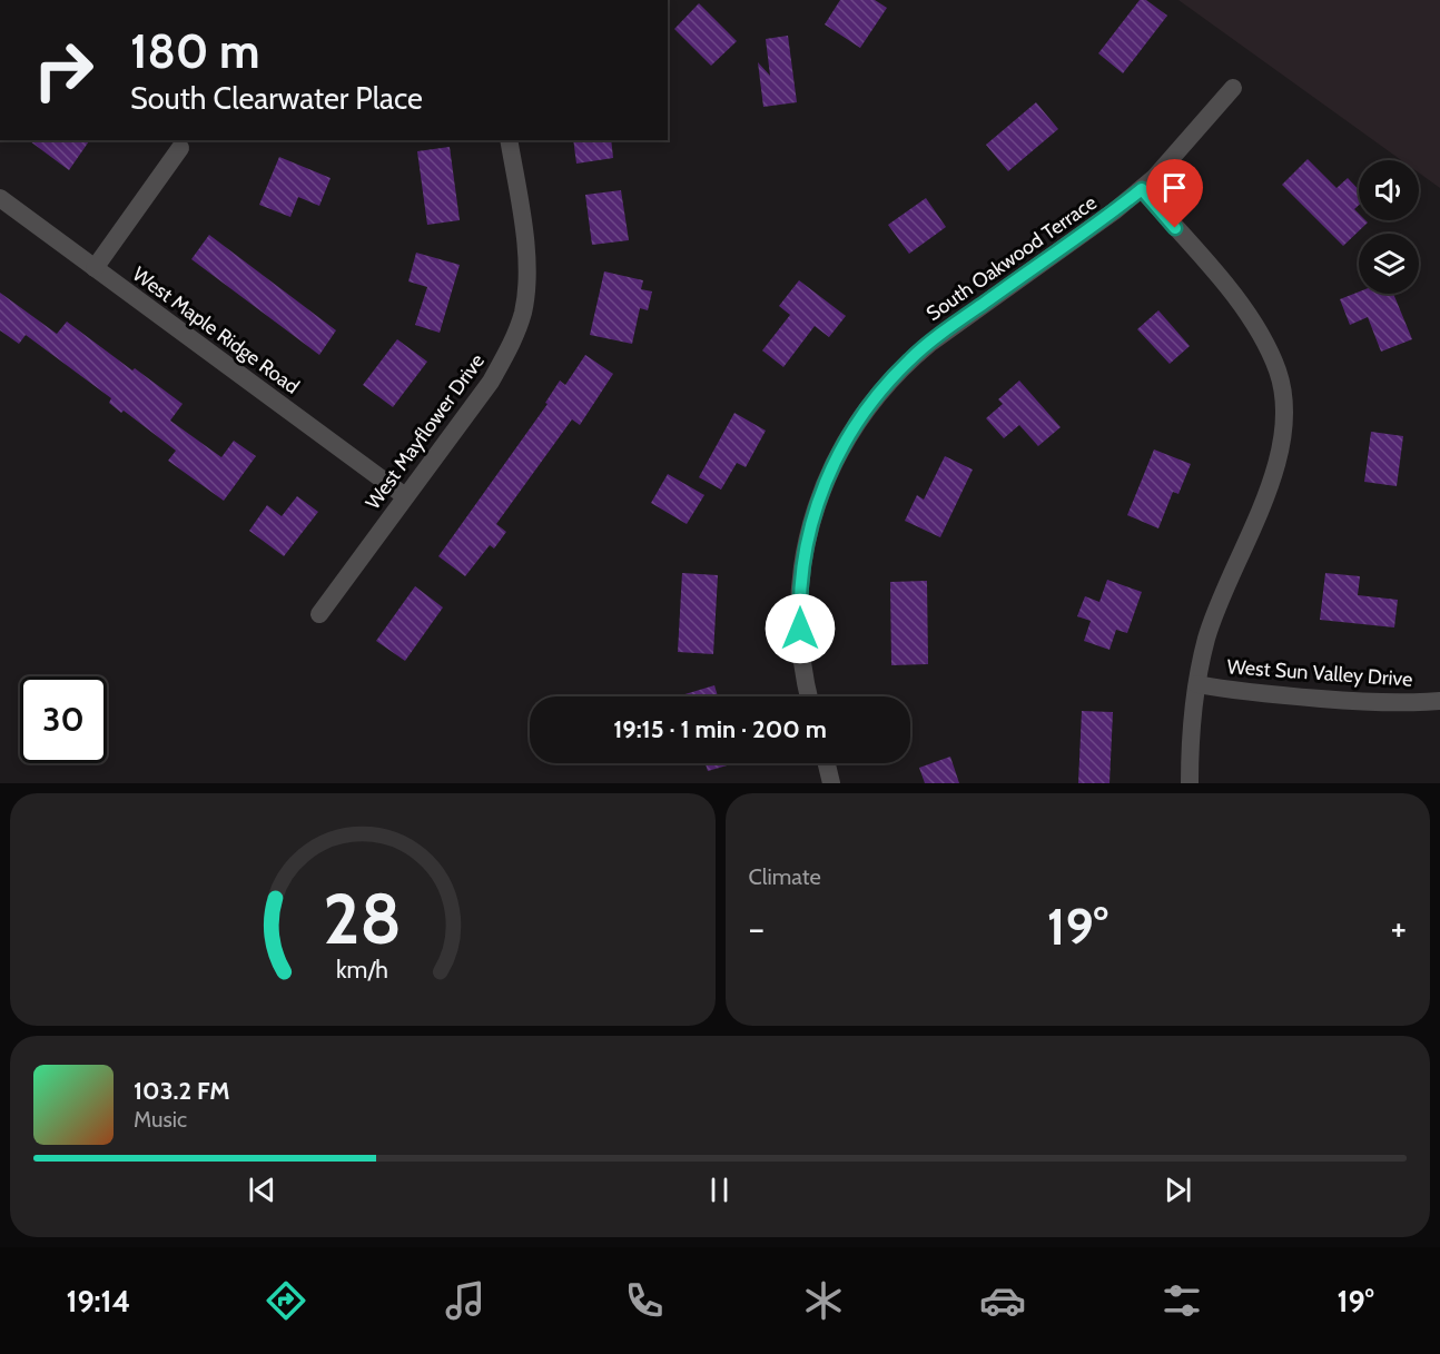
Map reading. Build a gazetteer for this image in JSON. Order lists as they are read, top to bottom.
{
  "streets": {
    "street": [
      "South Oakwood Terrace",
      "West Maple Ridge Road",
      "West Mayflower Drive",
      "West Sun Valley Drive"
    ]
  },
  "crossings": [
    ["West Maple Ridge Road", "West Mayflower Drive"]
  ],
  "page": {
    "turn": ["180 m", "South Clearwater Place"],
    "limit": "30",
    "trip": "19:15 · 1 min · 200 m",
    "tile": "Climate",
    "heat": ["−", "19°", "+"],
    "song": ["103.2 FM", "Music"],
    "tabs": ["19:14", "19°"],
    "gauge": ["28", "km/h"]
  }
}
